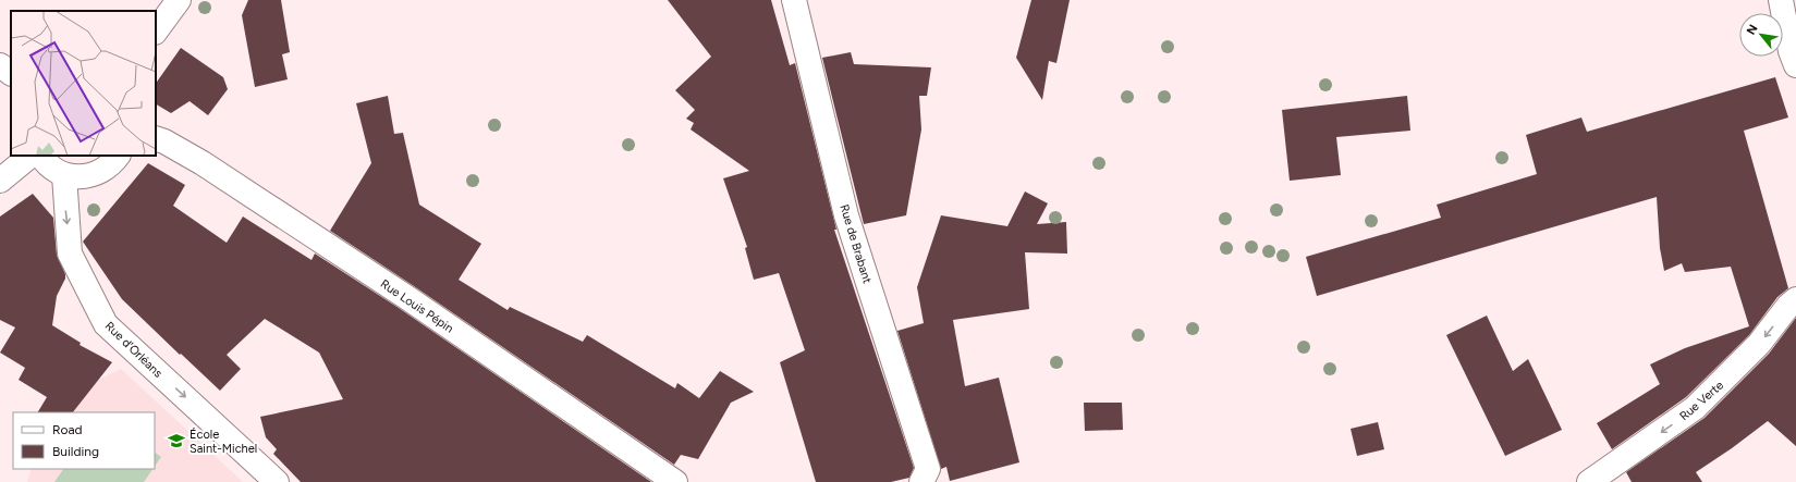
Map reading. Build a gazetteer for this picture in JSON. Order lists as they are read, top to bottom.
{
  "streets": {
    "street": [
      "Rue de Brabant",
      "Rue Louis Pépin",
      "Rue d'Orléans",
      "Rue Verte"
    ]
  },
  "one_way": ["Rue d'Orléans", "Rue Verte"],
  "places": {
    "school or university": ["École Saint-Michel"]
  },
  "legend": ["Road", "Building"],
  "north": "top left"
}
